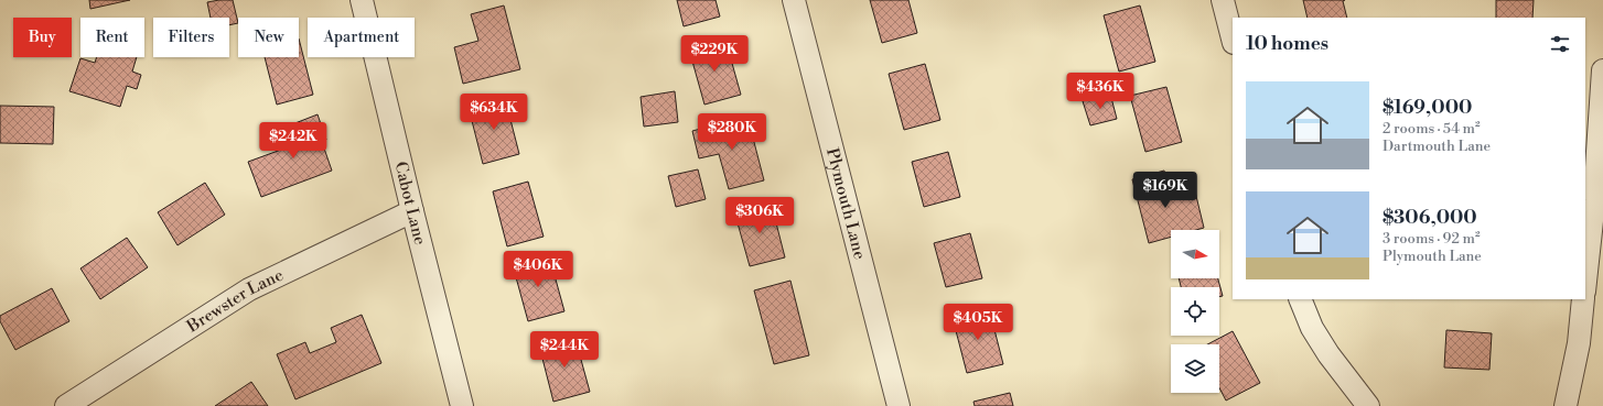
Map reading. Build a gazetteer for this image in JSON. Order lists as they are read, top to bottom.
{
  "streets": {
    "street": ["Plymouth Lane", "Cabot Lane", "Brewster Lane"]
  },
  "crossings": [
    ["Cabot Lane", "Brewster Lane"]
  ],
  "north": "right",
  "page": {
    "chip": [
      "Buy",
      "Rent",
      "Filters",
      "New",
      "Apartment"
    ],
    "heading": "10 homes",
    "price": [
      "$229K",
      "$436K",
      "$634K",
      "$280K",
      "$242K",
      "$169K",
      "$306K",
      "$406K",
      "$405K",
      "$244K"
    ],
    "list": [
      {
        "name": "$169,000",
        "note": "2 rooms · 54 m² · Dartmouth Lane"
      },
      {
        "name": "$306,000",
        "note": "3 rooms · 92 m² · Plymouth Lane"
      }
    ]
  }
}
